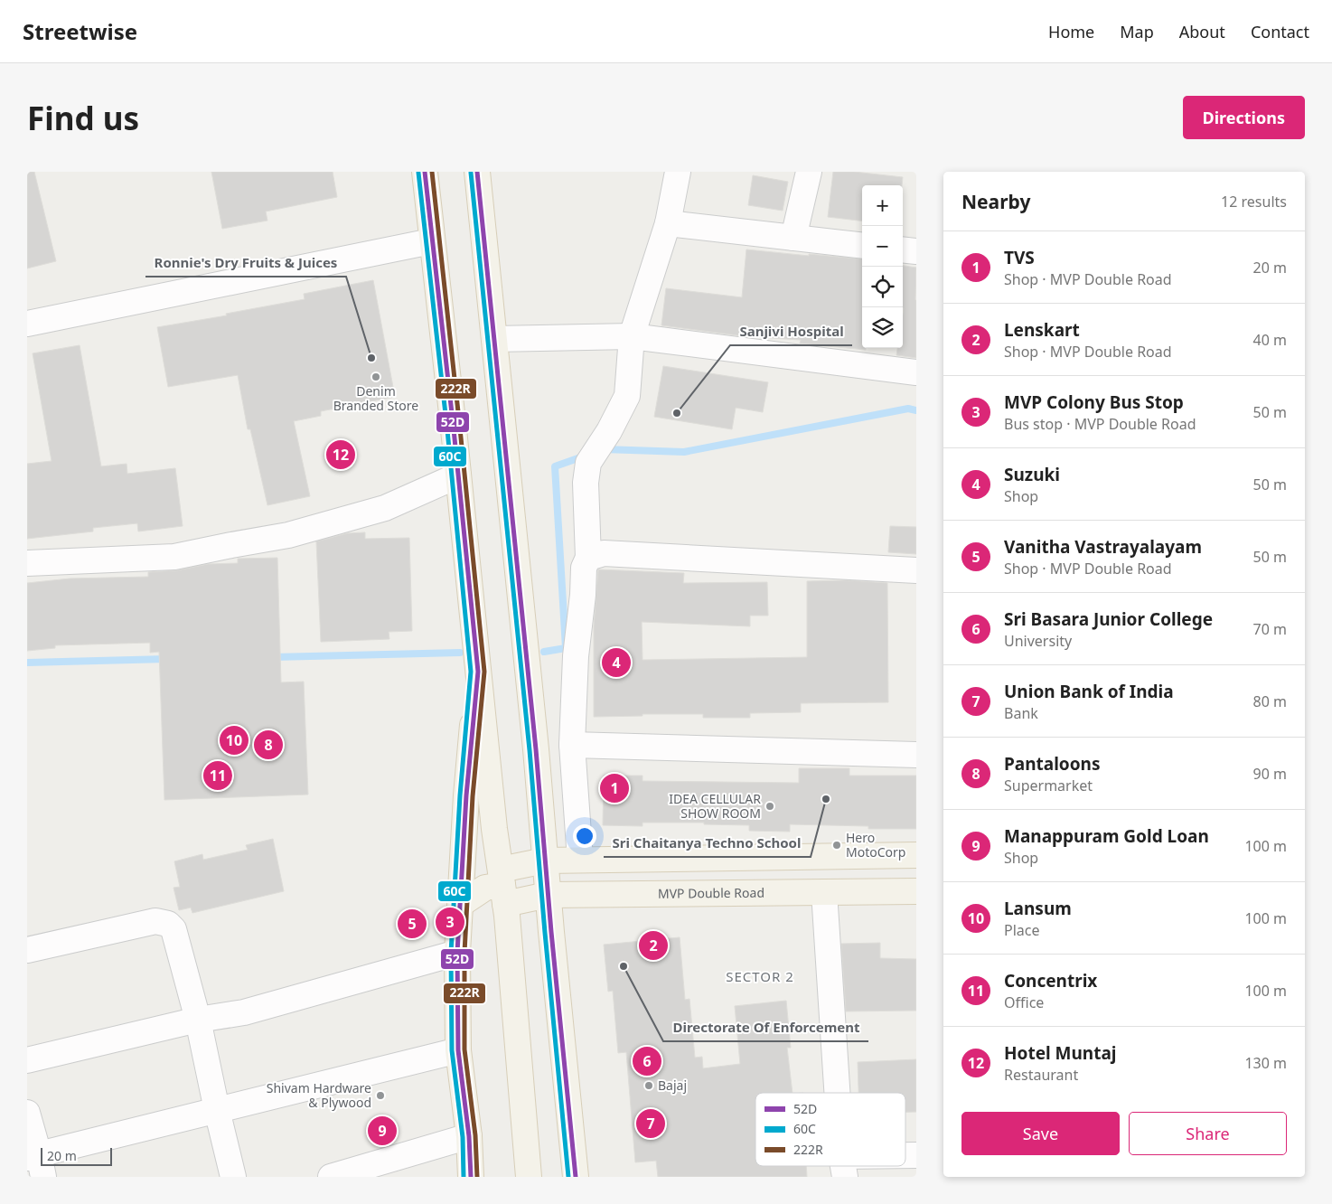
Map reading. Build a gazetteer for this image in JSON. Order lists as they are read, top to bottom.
{
  "streets": {
    "main road": ["MVP Double Road"]
  },
  "districts": ["SECTOR 2"],
  "places": [
    "Ronnie's Dry Fruits & Juices",
    "Denim Branded Store",
    "Sanjivi Hospital",
    "Sri Chaitanya Techno School",
    "IDEA CELLULAR SHOW ROOM",
    "Hero MotoCorp",
    "Directorate Of Enforcement",
    "Bajaj",
    "Shivam Hardware & Plywood"
  ],
  "lines": ["transit line 52D", "transit line 222R", "transit line 60C"],
  "legend": ["52D", "60C", "222R"],
  "scale_bar": "20 m",
  "page": {
    "header": "Streetwise",
    "nav": [
      "Home",
      "Map",
      "About",
      "Contact"
    ],
    "buttons": [
      "Directions",
      ["Save", "Share"]
    ],
    "title": "Find us",
    "heading": ["Nearby", "12 results"],
    "map_buttons": ["+", "−"],
    "list": [
      {
        "mark": "1",
        "name": "TVS",
        "note": "Shop · MVP Double Road",
        "value": "20 m"
      },
      {
        "mark": "2",
        "name": "Lenskart",
        "note": "Shop · MVP Double Road",
        "value": "40 m"
      },
      {
        "mark": "3",
        "name": "MVP Colony Bus Stop",
        "note": "Bus stop · MVP Double Road",
        "value": "50 m"
      },
      {
        "mark": "4",
        "name": "Suzuki",
        "note": "Shop",
        "value": "50 m"
      },
      {
        "mark": "5",
        "name": "Vanitha Vastrayalayam",
        "note": "Shop · MVP Double Road",
        "value": "50 m"
      },
      {
        "mark": "6",
        "name": "Sri Basara Junior College",
        "note": "University",
        "value": "70 m"
      },
      {
        "mark": "7",
        "name": "Union Bank of India",
        "note": "Bank",
        "value": "80 m"
      },
      {
        "mark": "8",
        "name": "Pantaloons",
        "note": "Supermarket",
        "value": "90 m"
      },
      {
        "mark": "9",
        "name": "Manappuram Gold Loan",
        "note": "Shop",
        "value": "100 m"
      },
      {
        "mark": "10",
        "name": "Lansum",
        "note": "Place",
        "value": "100 m"
      },
      {
        "mark": "11",
        "name": "Concentrix",
        "note": "Office",
        "value": "100 m"
      },
      {
        "mark": "12",
        "name": "Hotel Muntaj",
        "note": "Restaurant",
        "value": "130 m"
      }
    ],
    "pins": [
      "12",
      "4",
      "10",
      "8",
      "11",
      "1",
      "3",
      "5",
      "2",
      "6",
      "7",
      "9"
    ],
    "scale": "20 m"
  }
}
